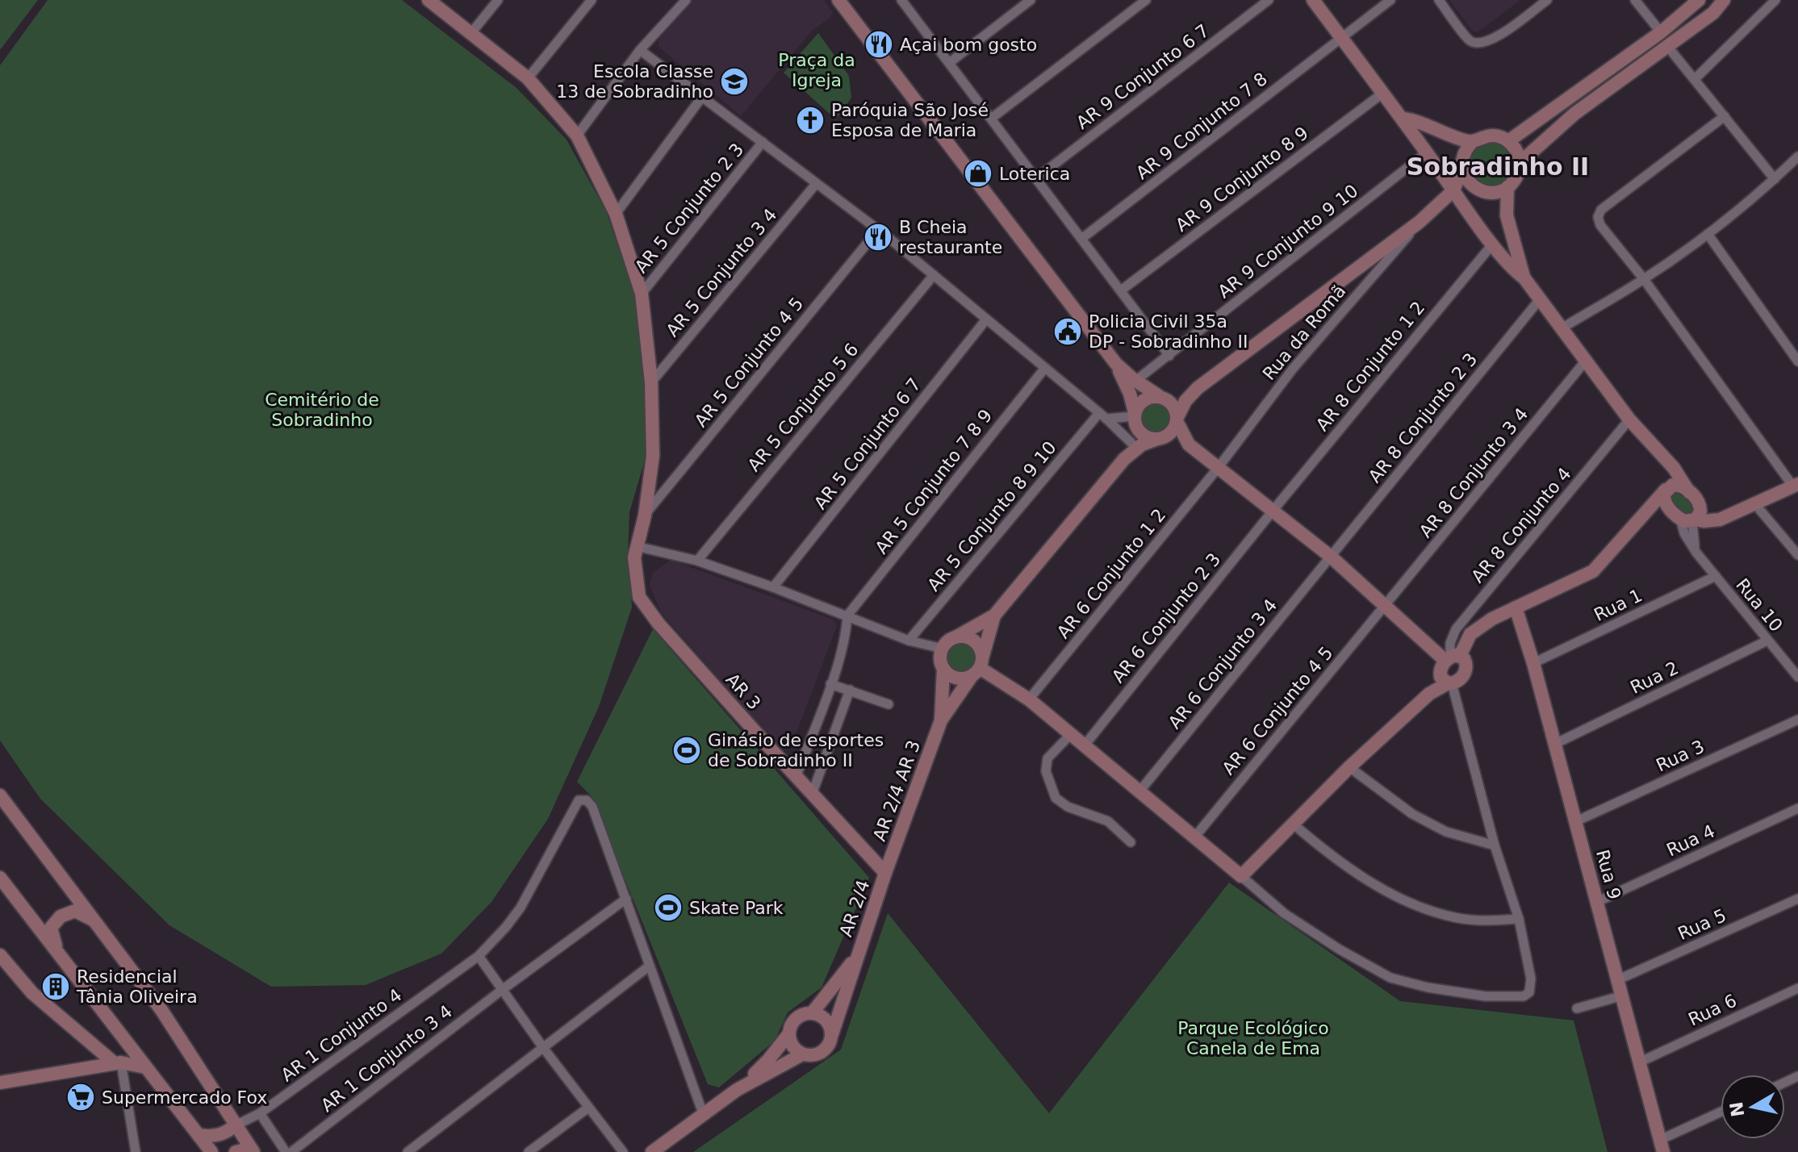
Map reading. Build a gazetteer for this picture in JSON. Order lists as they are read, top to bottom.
{
  "streets": {
    "street": [
      "AR 9 Conjunto 6 7",
      "AR 9 Conjunto 7 8",
      "AR 9 Conjunto 8 9",
      "AR 5 Conjunto 2 3",
      "AR 9 Conjunto 9 10",
      "AR 5 Conjunto 3 4",
      "Rua da Romã",
      "AR 5 Conjunto 4 5",
      "AR 8 Conjunto 1 2",
      "AR 5 Conjunto 5 6",
      "AR 8 Conjunto 2 3",
      "AR 5 Conjunto 6 7",
      "AR 8 Conjunto 3 4",
      "AR 5 Conjunto 7 8 9",
      "AR 5 Conjunto 8 9 10",
      "AR 8 Conjunto 4",
      "AR 6 Conjunto 1 2",
      "Rua 1",
      "Rua 10",
      "AR 6 Conjunto 2 3",
      "AR 6 Conjunto 3 4",
      "Rua 2",
      "AR 3",
      "AR 6 Conjunto 4 5",
      "Rua 3",
      "AR 2/4 AR 3",
      "Rua 4",
      "Rua 9",
      "AR 2/4",
      "Rua 5",
      "Rua 6",
      "AR 1 Conjunto 4",
      "AR 1 Conjunto 3 4"
    ]
  },
  "crossings": [
    ["AR 5 Conjunto 2 3", "AR 3"],
    ["AR 5 Conjunto 3 4", "AR 3"],
    ["Rua da Romã", "AR 6 Conjunto 1 2"],
    ["AR 5 Conjunto 4 5", "AR 3"],
    ["AR 8 Conjunto 1 2", "AR 6 Conjunto 2 3"],
    ["AR 8 Conjunto 2 3", "AR 6 Conjunto 3 4"],
    ["AR 8 Conjunto 3 4", "AR 6 Conjunto 4 5"],
    ["Rua 1", "Rua 10"],
    ["Rua 1", "Rua 9"],
    ["Rua 10", "Rua 2"],
    ["Rua 2", "Rua 9"],
    ["AR 3", "AR 2/4 AR 3"],
    ["AR 3", "AR 2/4"],
    ["Rua 3", "Rua 9"],
    ["AR 2/4 AR 3", "AR 2/4"],
    ["Rua 4", "Rua 9"],
    ["Rua 9", "Rua 5"],
    ["Rua 9", "Rua 6"],
    ["AR 1 Conjunto 4", "AR 1 Conjunto 3 4"]
  ],
  "districts": ["Sobradinho II"],
  "parks": ["Praça da Igreja", "Cemitério de Sobradinho", "Parque Ecológico Canela de Ema"],
  "places": {
    "restaurant": ["Açai bom gosto", "B Cheia restaurante"],
    "school or university": ["Escola Classe 13 de Sobradinho"],
    "church": ["Paróquia São José Esposa de Maria"],
    "shop": ["Loterica"],
    "public building": ["Policia Civil 35a DP - Sobradinho II"],
    "sports": ["Ginásio de esportes de Sobradinho II", "Skate Park"],
    "building": ["Residencial Tânia Oliveira"],
    "supermarket": ["Supermercado Fox"]
  },
  "north": "left"
}
